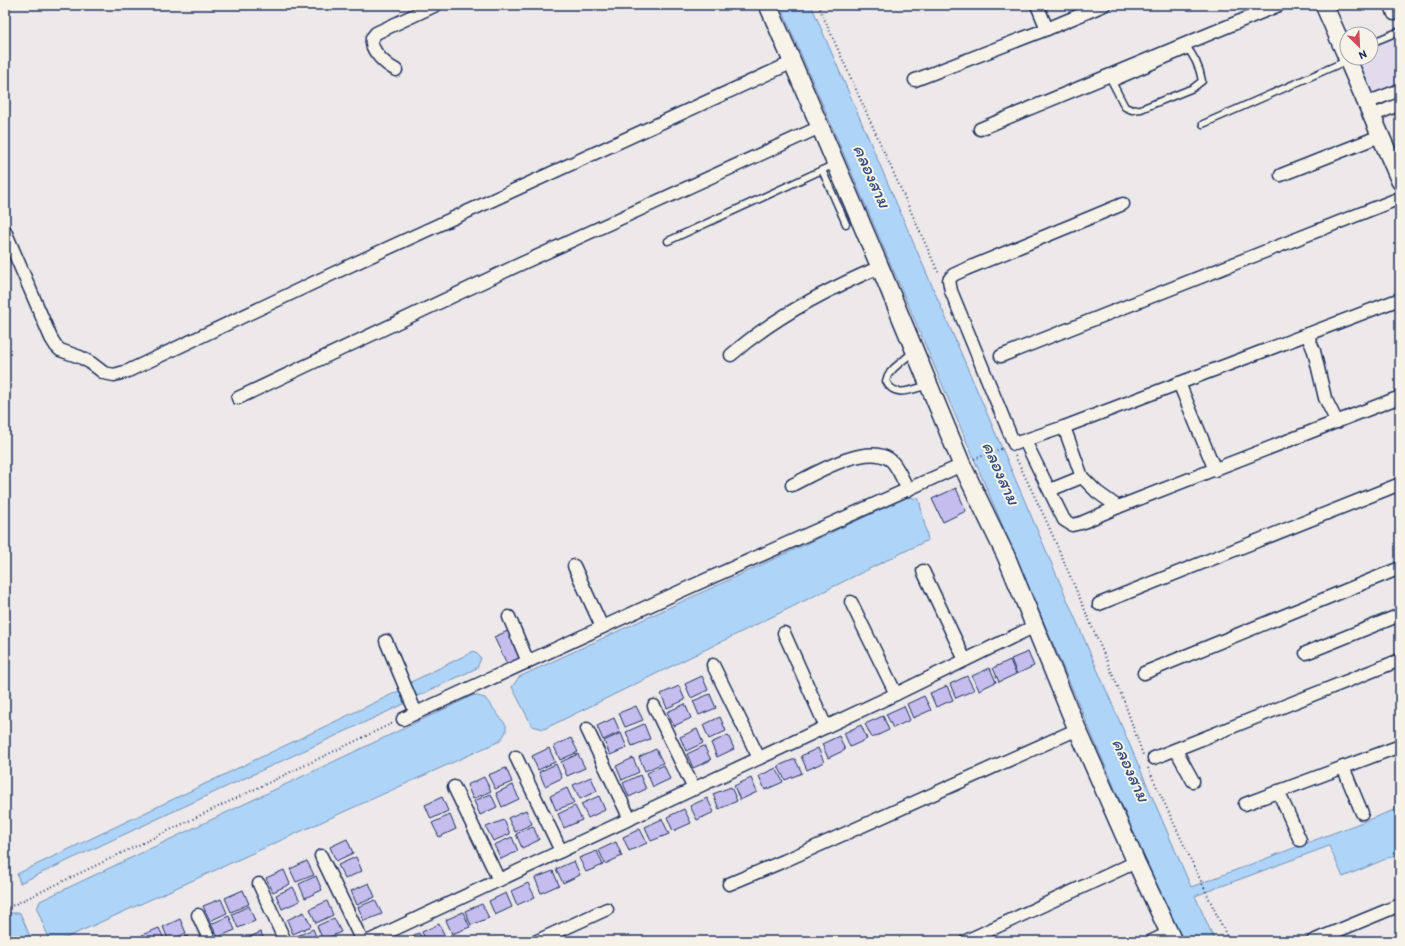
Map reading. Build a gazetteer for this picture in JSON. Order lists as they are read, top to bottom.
{
  "water": ["คลองสาม"],
  "north": "bottom right"
}
